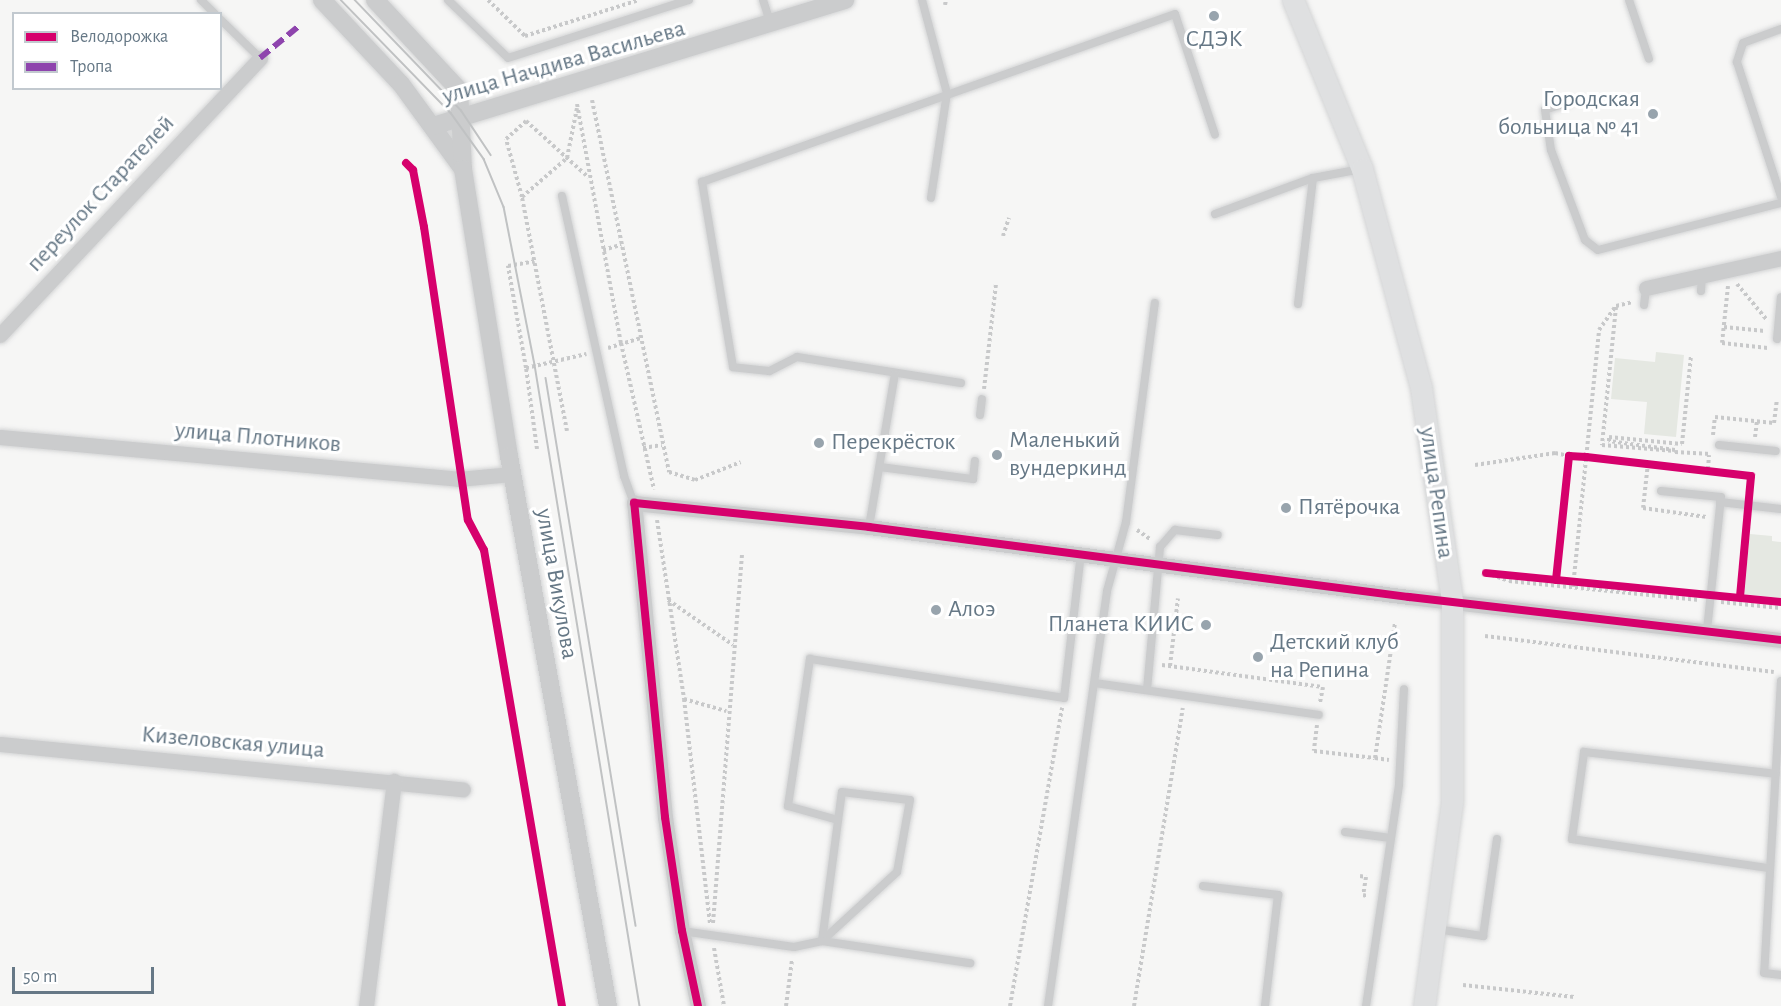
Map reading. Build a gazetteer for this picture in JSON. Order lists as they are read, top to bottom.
{
  "streets": {
    "main road": ["улица Репина"],
    "street": [
      "улица Начдива Васильева",
      "переулок Старателей",
      "улица Плотников",
      "улица Викулова",
      "Кизеловская улица"
    ]
  },
  "crossings": [
    ["улица Начдива Васильева", "улица Викулова"],
    ["улица Плотников", "улица Викулова"]
  ],
  "places": [
    "СДЭК",
    "Городская больница № 41",
    "Перекрёсток",
    "Маленький вундеркинд",
    "Пятёрочка",
    "Алоэ",
    "Планета КИИС",
    "Детский клуб на Репина"
  ],
  "legend": ["Велодорожка", "Тропа"],
  "scale_bar": "50 m"
}
